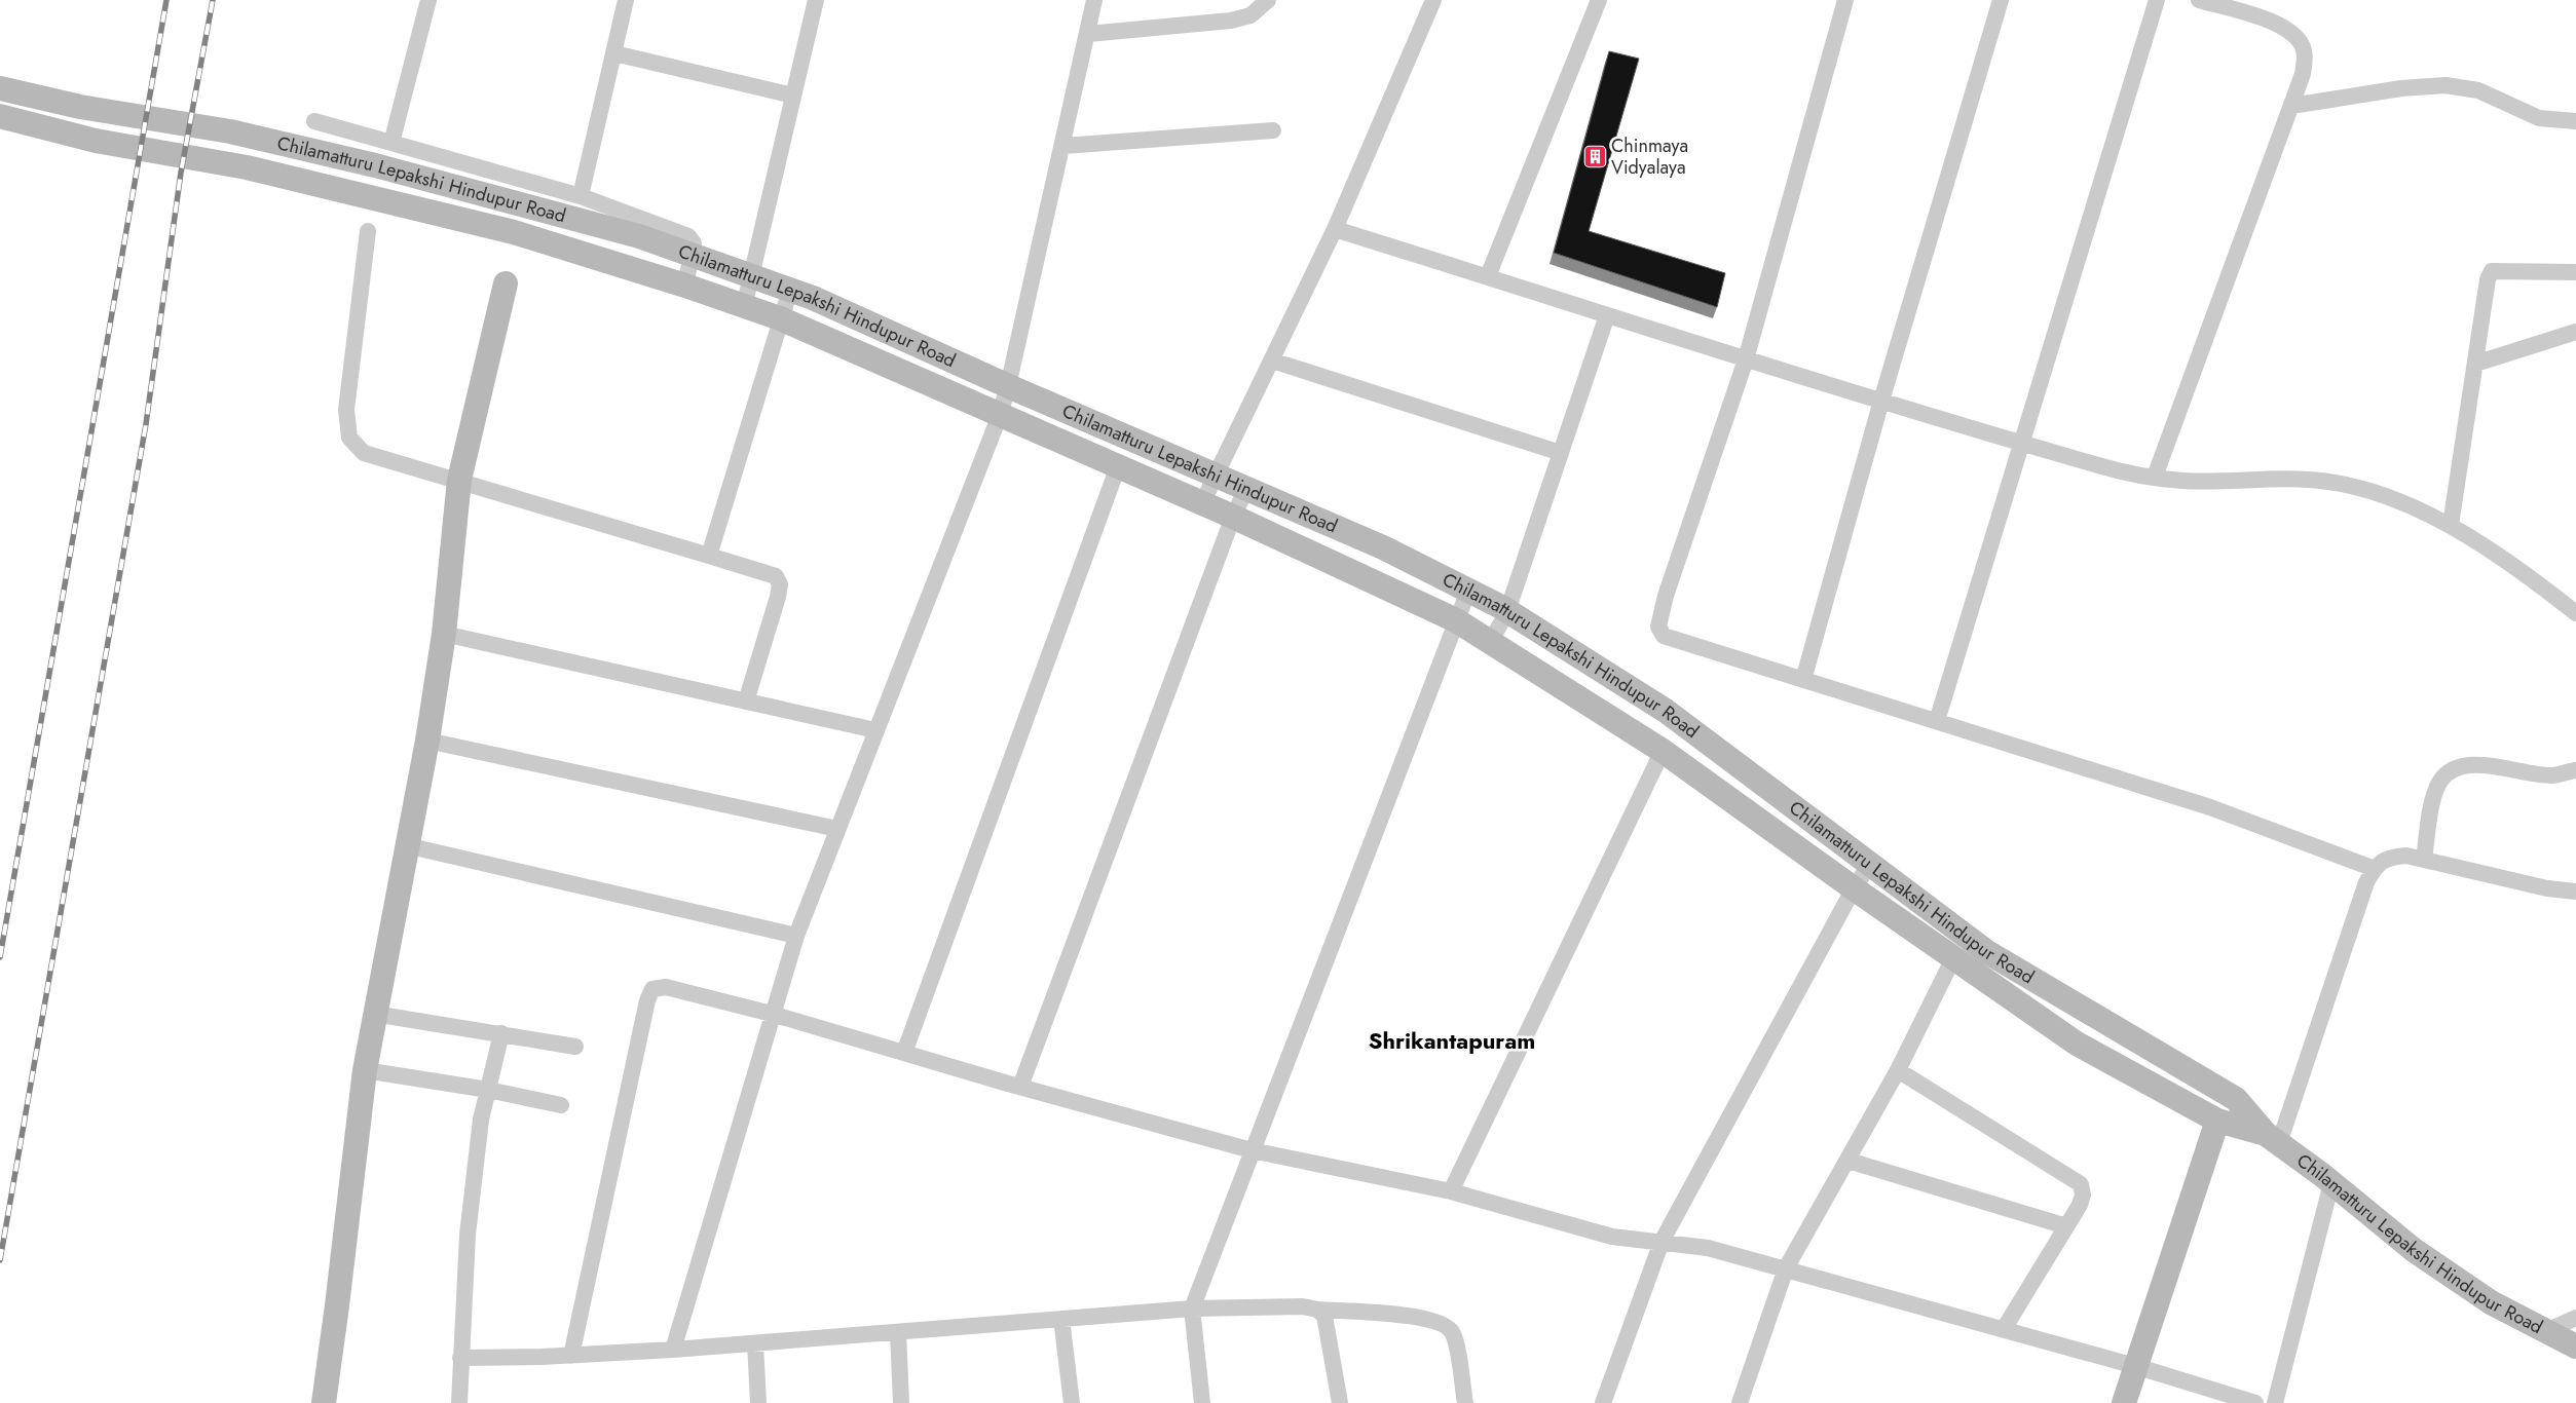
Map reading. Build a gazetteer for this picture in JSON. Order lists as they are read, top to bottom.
{
  "streets": {
    "street": ["Chilamatturu Lepakshi Hindupur Road"]
  },
  "districts": ["Shrikantapuram"],
  "places": {
    "building": ["Chinmaya Vidyalaya"]
  }
}
